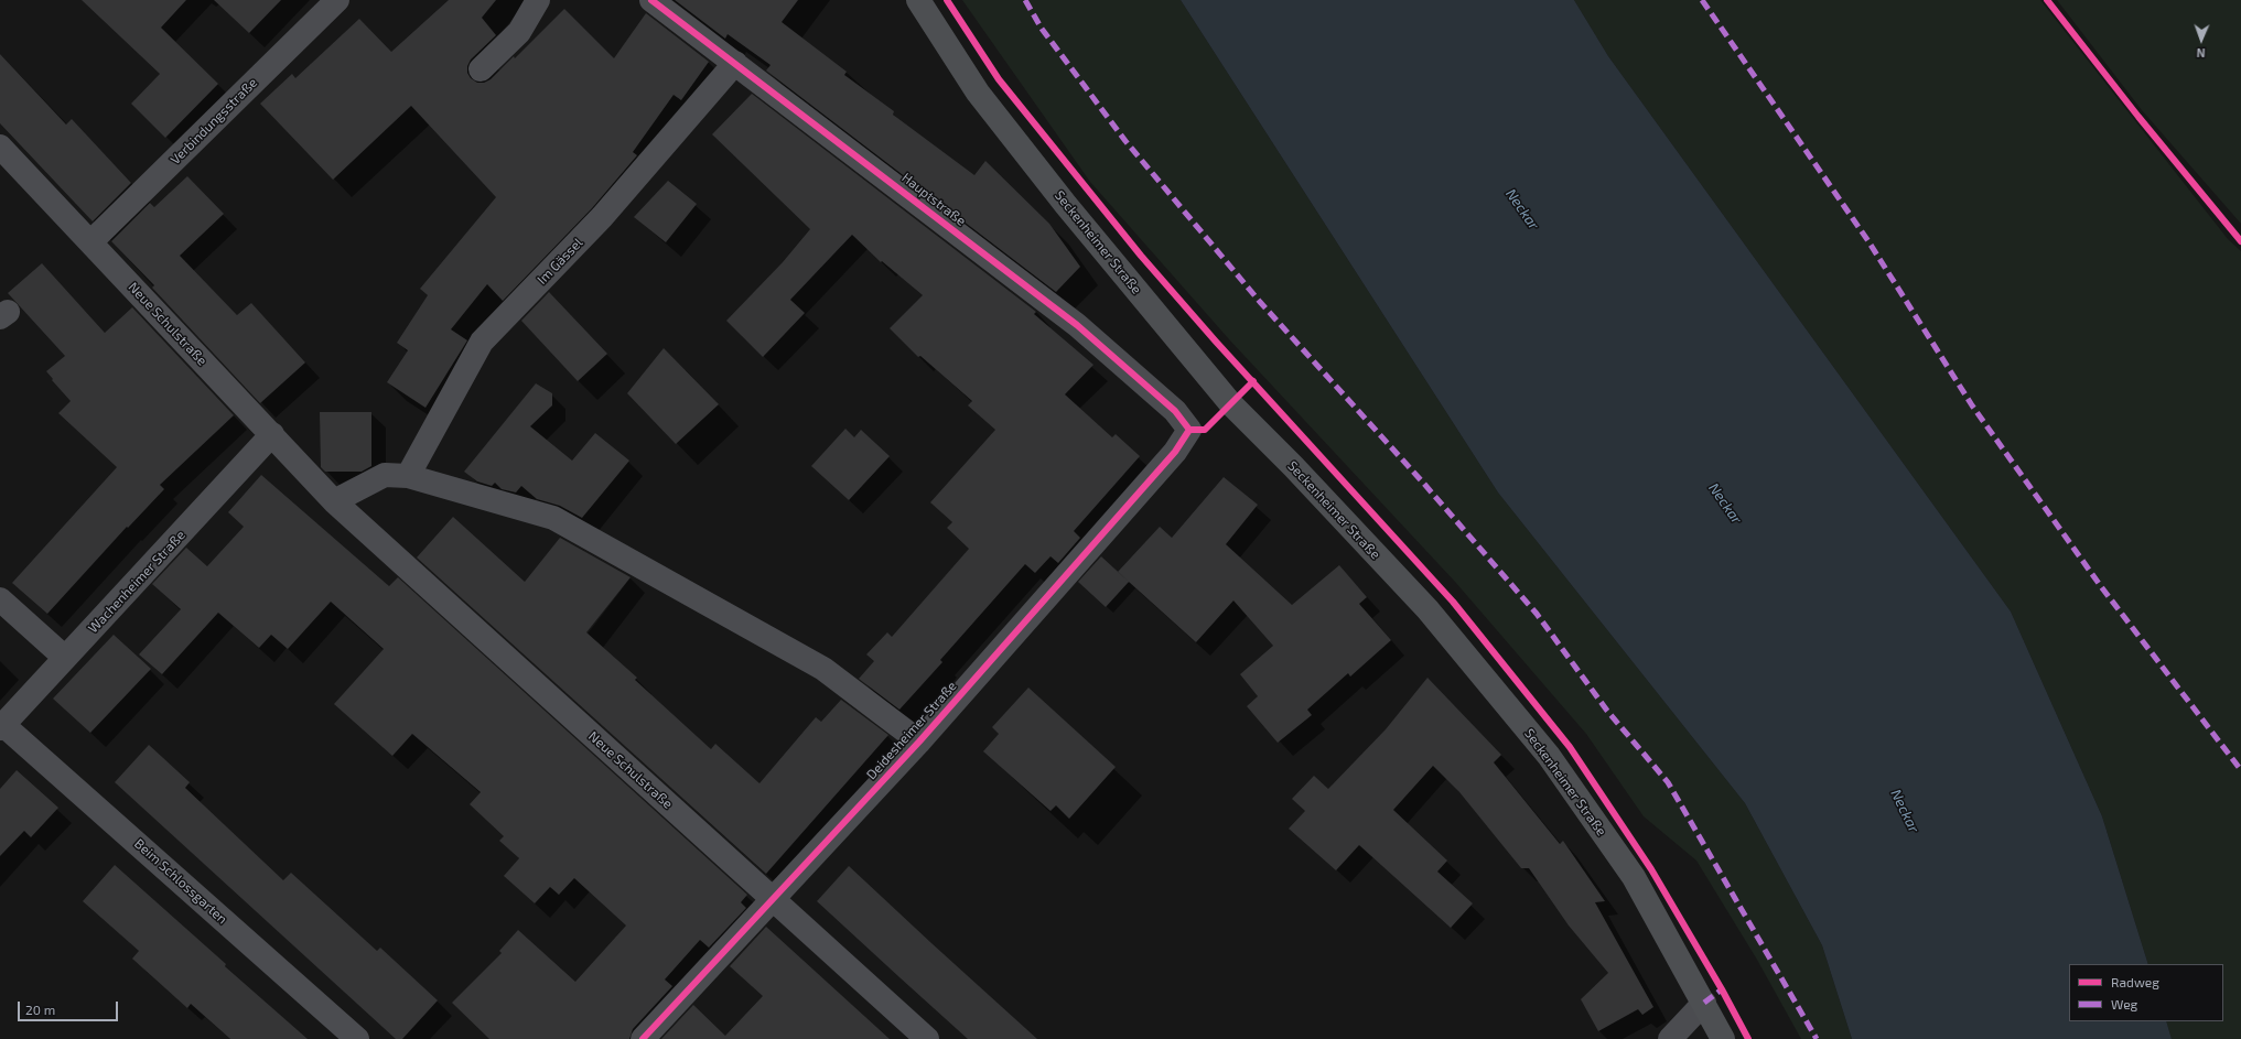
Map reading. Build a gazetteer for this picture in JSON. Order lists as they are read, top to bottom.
{
  "streets": {
    "main road": ["Seckenheimer Straße"],
    "street": [
      "Verbindungsstraße",
      "Hauptstraße",
      "Im Gässel",
      "Neue Schulstraße",
      "Wachenheimer Straße",
      "Deidesheimer Straße",
      "Beim Schlossgarten"
    ]
  },
  "crossings": [
    ["Verbindungsstraße", "Neue Schulstraße"],
    ["Hauptstraße", "Im Gässel"],
    ["Hauptstraße", "Deidesheimer Straße"],
    ["Neue Schulstraße", "Wachenheimer Straße"],
    ["Neue Schulstraße", "Deidesheimer Straße"],
    ["Wachenheimer Straße", "Beim Schlossgarten"]
  ],
  "water": ["Neckar"],
  "legend": ["Radweg", "Weg"],
  "scale_bar": "20 m",
  "north": "bottom"
}
